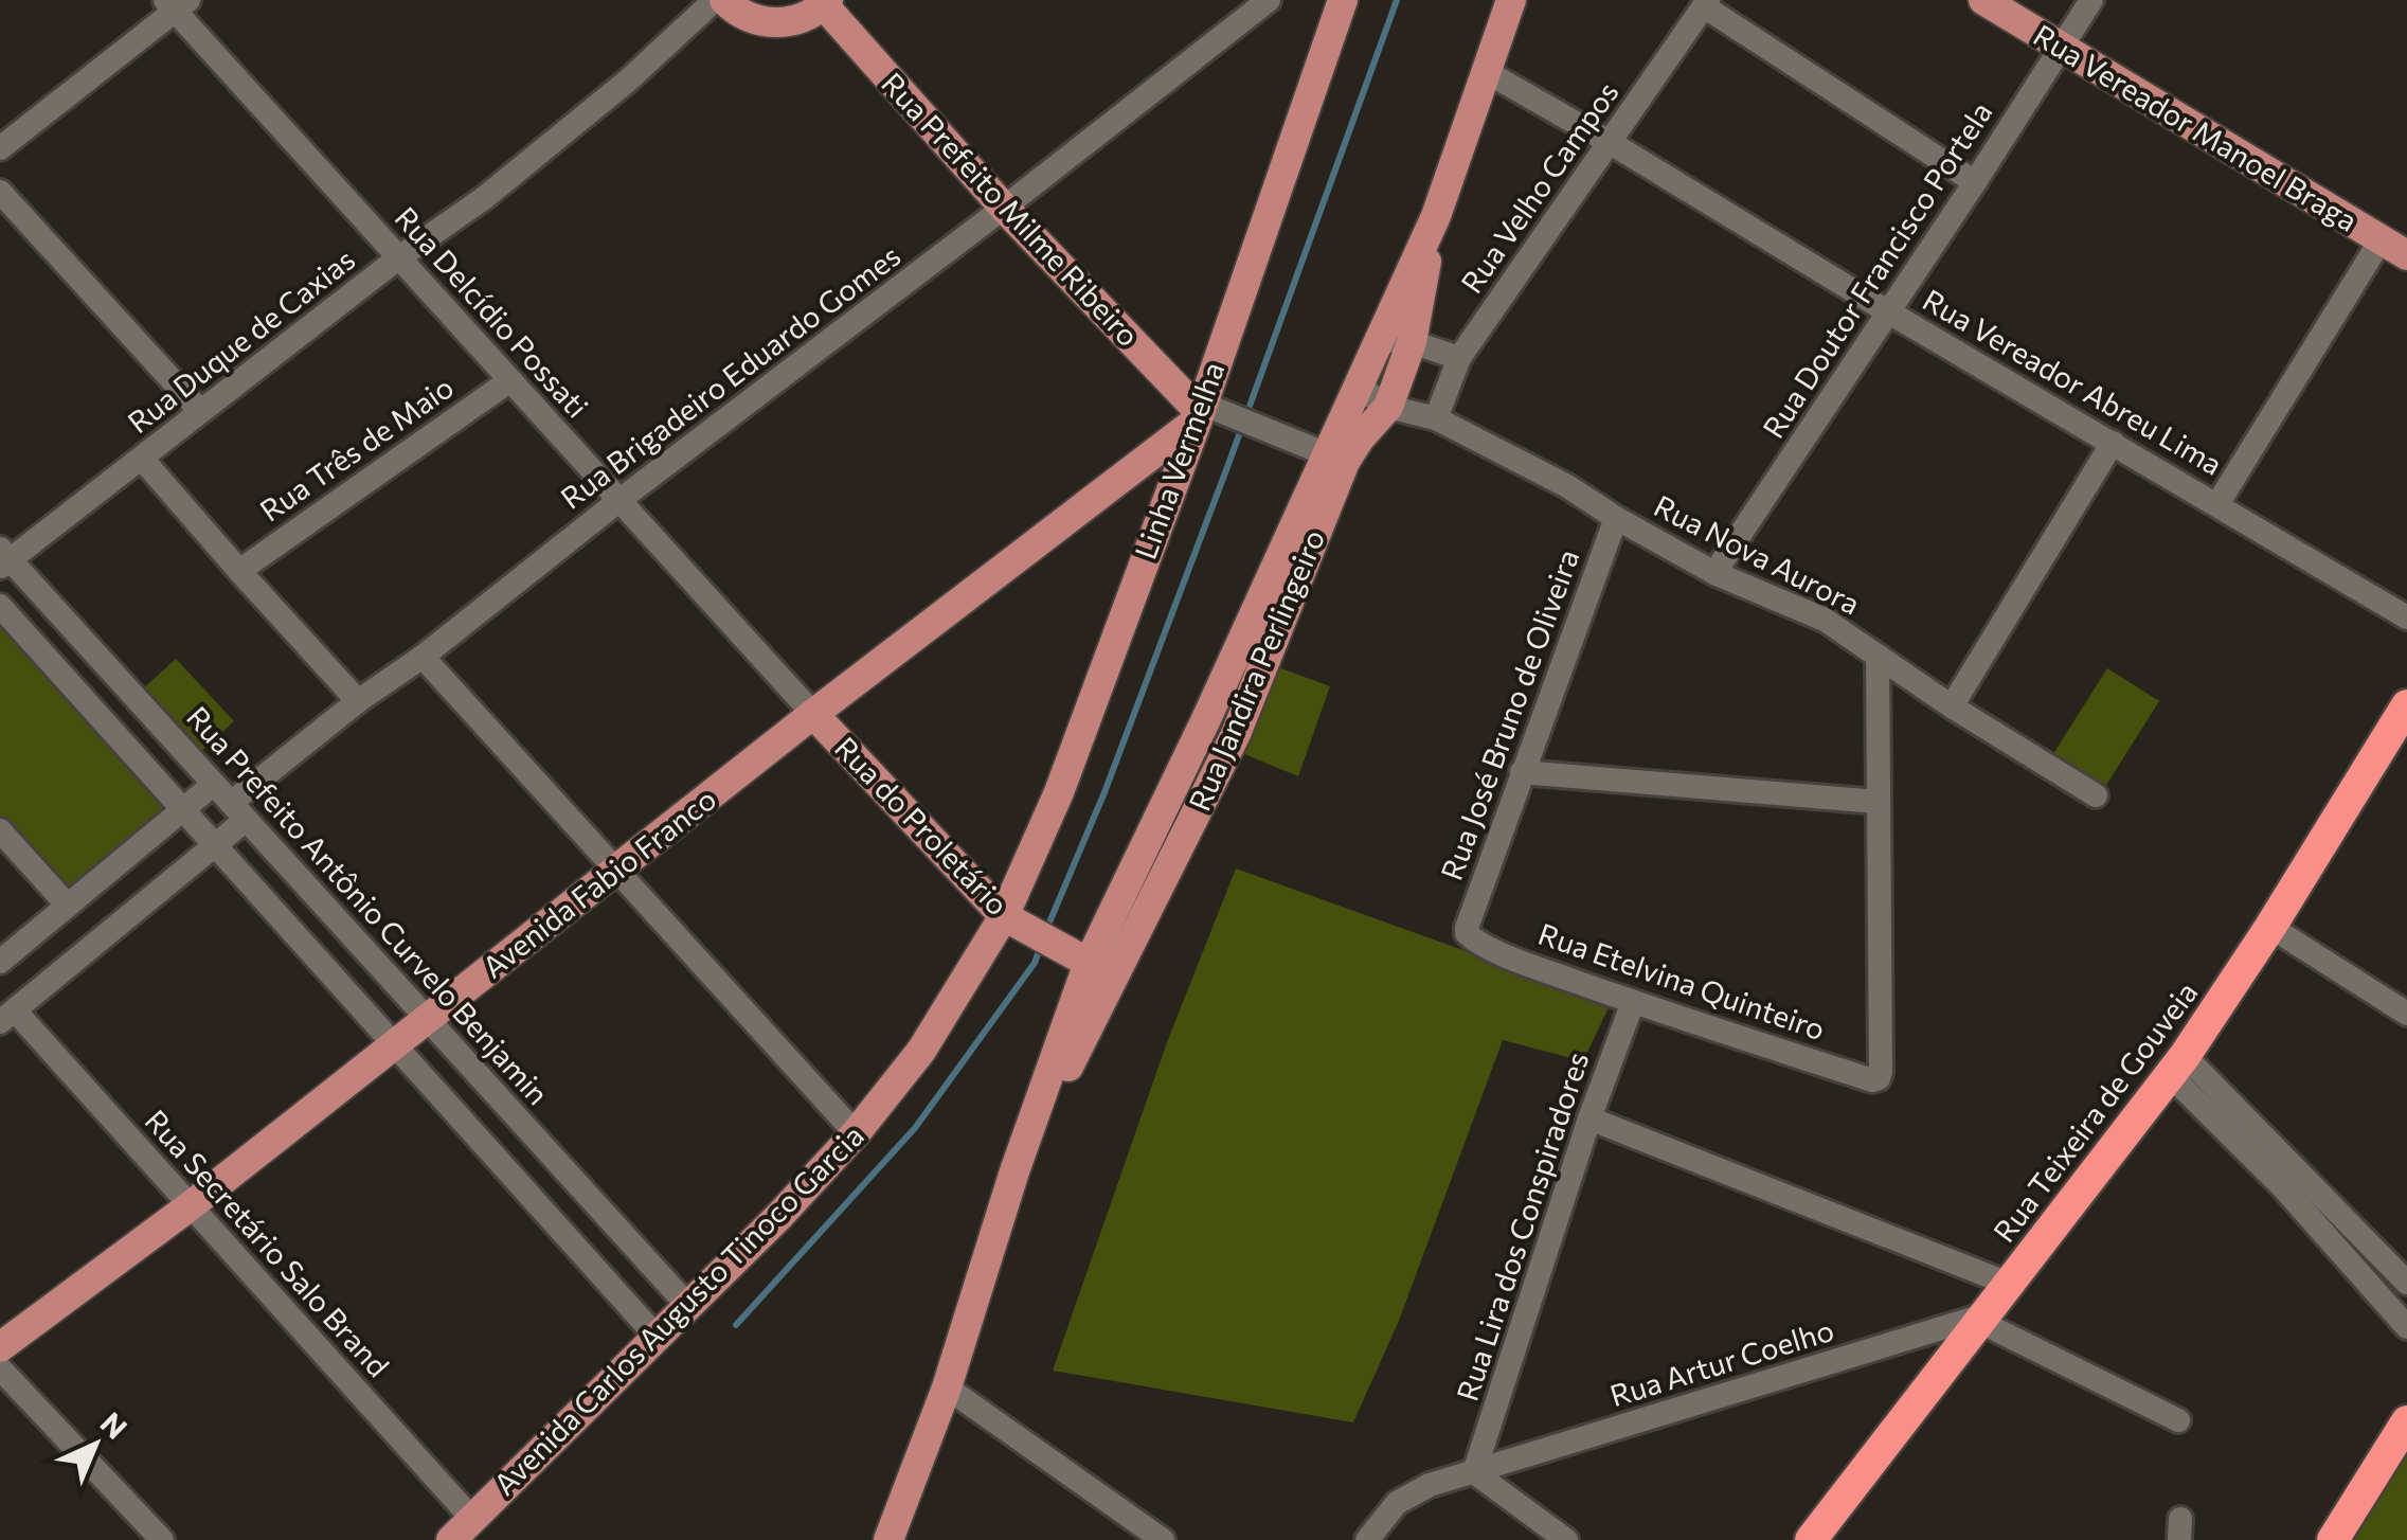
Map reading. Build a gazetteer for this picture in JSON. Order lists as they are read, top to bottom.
{
  "streets": {
    "highway": ["Rua Teixeira de Gouveia"],
    "main road": [
      "Rua Vereador Manoel Braga",
      "Rua Prefeito Milme Ribeiro",
      "Linha Vermelha",
      "Rua Jandira Perlingeiro",
      "Rua do Proletário",
      "Avenida Fabio Franco",
      "Avenida Carlos Augusto Tinoco Garcia"
    ],
    "street": [
      "Rua Velho Campos",
      "Rua Doutor Francisco Portela",
      "Rua Delcídio Possati",
      "Rua Duque de Caxias",
      "Rua Brigadeiro Eduardo Gomes",
      "Rua Vereador Abreu Lima",
      "Rua Três de Maio",
      "Rua Nova Aurora",
      "Rua José Bruno de Oliveira",
      "Rua Prefeito Antônio Curvelo Benjamin",
      "Rua Etelvina Quinteiro",
      "Rua Lira dos Conspiradores",
      "Rua Secretário Salo Brand",
      "Rua Artur Coelho"
    ]
  },
  "crossings": [
    ["Rua Vereador Manoel Braga", "Rua Doutor Francisco Portela"],
    ["Rua Velho Campos", "Rua Vereador Abreu Lima"],
    ["Rua Velho Campos", "Rua Nova Aurora"],
    ["Rua Prefeito Milme Ribeiro", "Rua Brigadeiro Eduardo Gomes"],
    ["Rua Prefeito Milme Ribeiro", "Linha Vermelha"],
    ["Rua Prefeito Milme Ribeiro", "Avenida Fabio Franco"],
    ["Rua Doutor Francisco Portela", "Rua Vereador Abreu Lima"],
    ["Rua Doutor Francisco Portela", "Rua Nova Aurora"],
    ["Rua Delcídio Possati", "Rua Duque de Caxias"],
    ["Rua Delcídio Possati", "Rua Brigadeiro Eduardo Gomes"],
    ["Rua Delcídio Possati", "Rua Três de Maio"],
    ["Rua Delcídio Possati", "Rua do Proletário"],
    ["Rua Delcídio Possati", "Avenida Fabio Franco"],
    ["Rua Duque de Caxias", "Rua Prefeito Antônio Curvelo Benjamin"],
    ["Rua Brigadeiro Eduardo Gomes", "Rua Prefeito Antônio Curvelo Benjamin"],
    ["Rua Vereador Abreu Lima", "Rua Jandira Perlingeiro"],
    ["Linha Vermelha", "Rua do Proletário"],
    ["Linha Vermelha", "Avenida Fabio Franco"],
    ["Linha Vermelha", "Avenida Carlos Augusto Tinoco Garcia"],
    ["Rua Nova Aurora", "Rua Jandira Perlingeiro"],
    ["Rua Nova Aurora", "Rua José Bruno de Oliveira"],
    ["Rua Jandira Perlingeiro", "Rua do Proletário"],
    ["Rua José Bruno de Oliveira", "Rua Etelvina Quinteiro"],
    ["Rua do Proletário", "Avenida Fabio Franco"],
    ["Rua do Proletário", "Avenida Carlos Augusto Tinoco Garcia"],
    ["Avenida Fabio Franco", "Rua Prefeito Antônio Curvelo Benjamin"],
    ["Avenida Fabio Franco", "Rua Secretário Salo Brand"],
    ["Rua Prefeito Antônio Curvelo Benjamin", "Avenida Carlos Augusto Tinoco Garcia"],
    ["Rua Etelvina Quinteiro", "Rua Lira dos Conspiradores"],
    ["Rua Teixeira de Gouveia", "Rua Artur Coelho"],
    ["Rua Lira dos Conspiradores", "Rua Artur Coelho"],
    ["Rua Secretário Salo Brand", "Avenida Carlos Augusto Tinoco Garcia"]
  ],
  "north": "top right"
}
